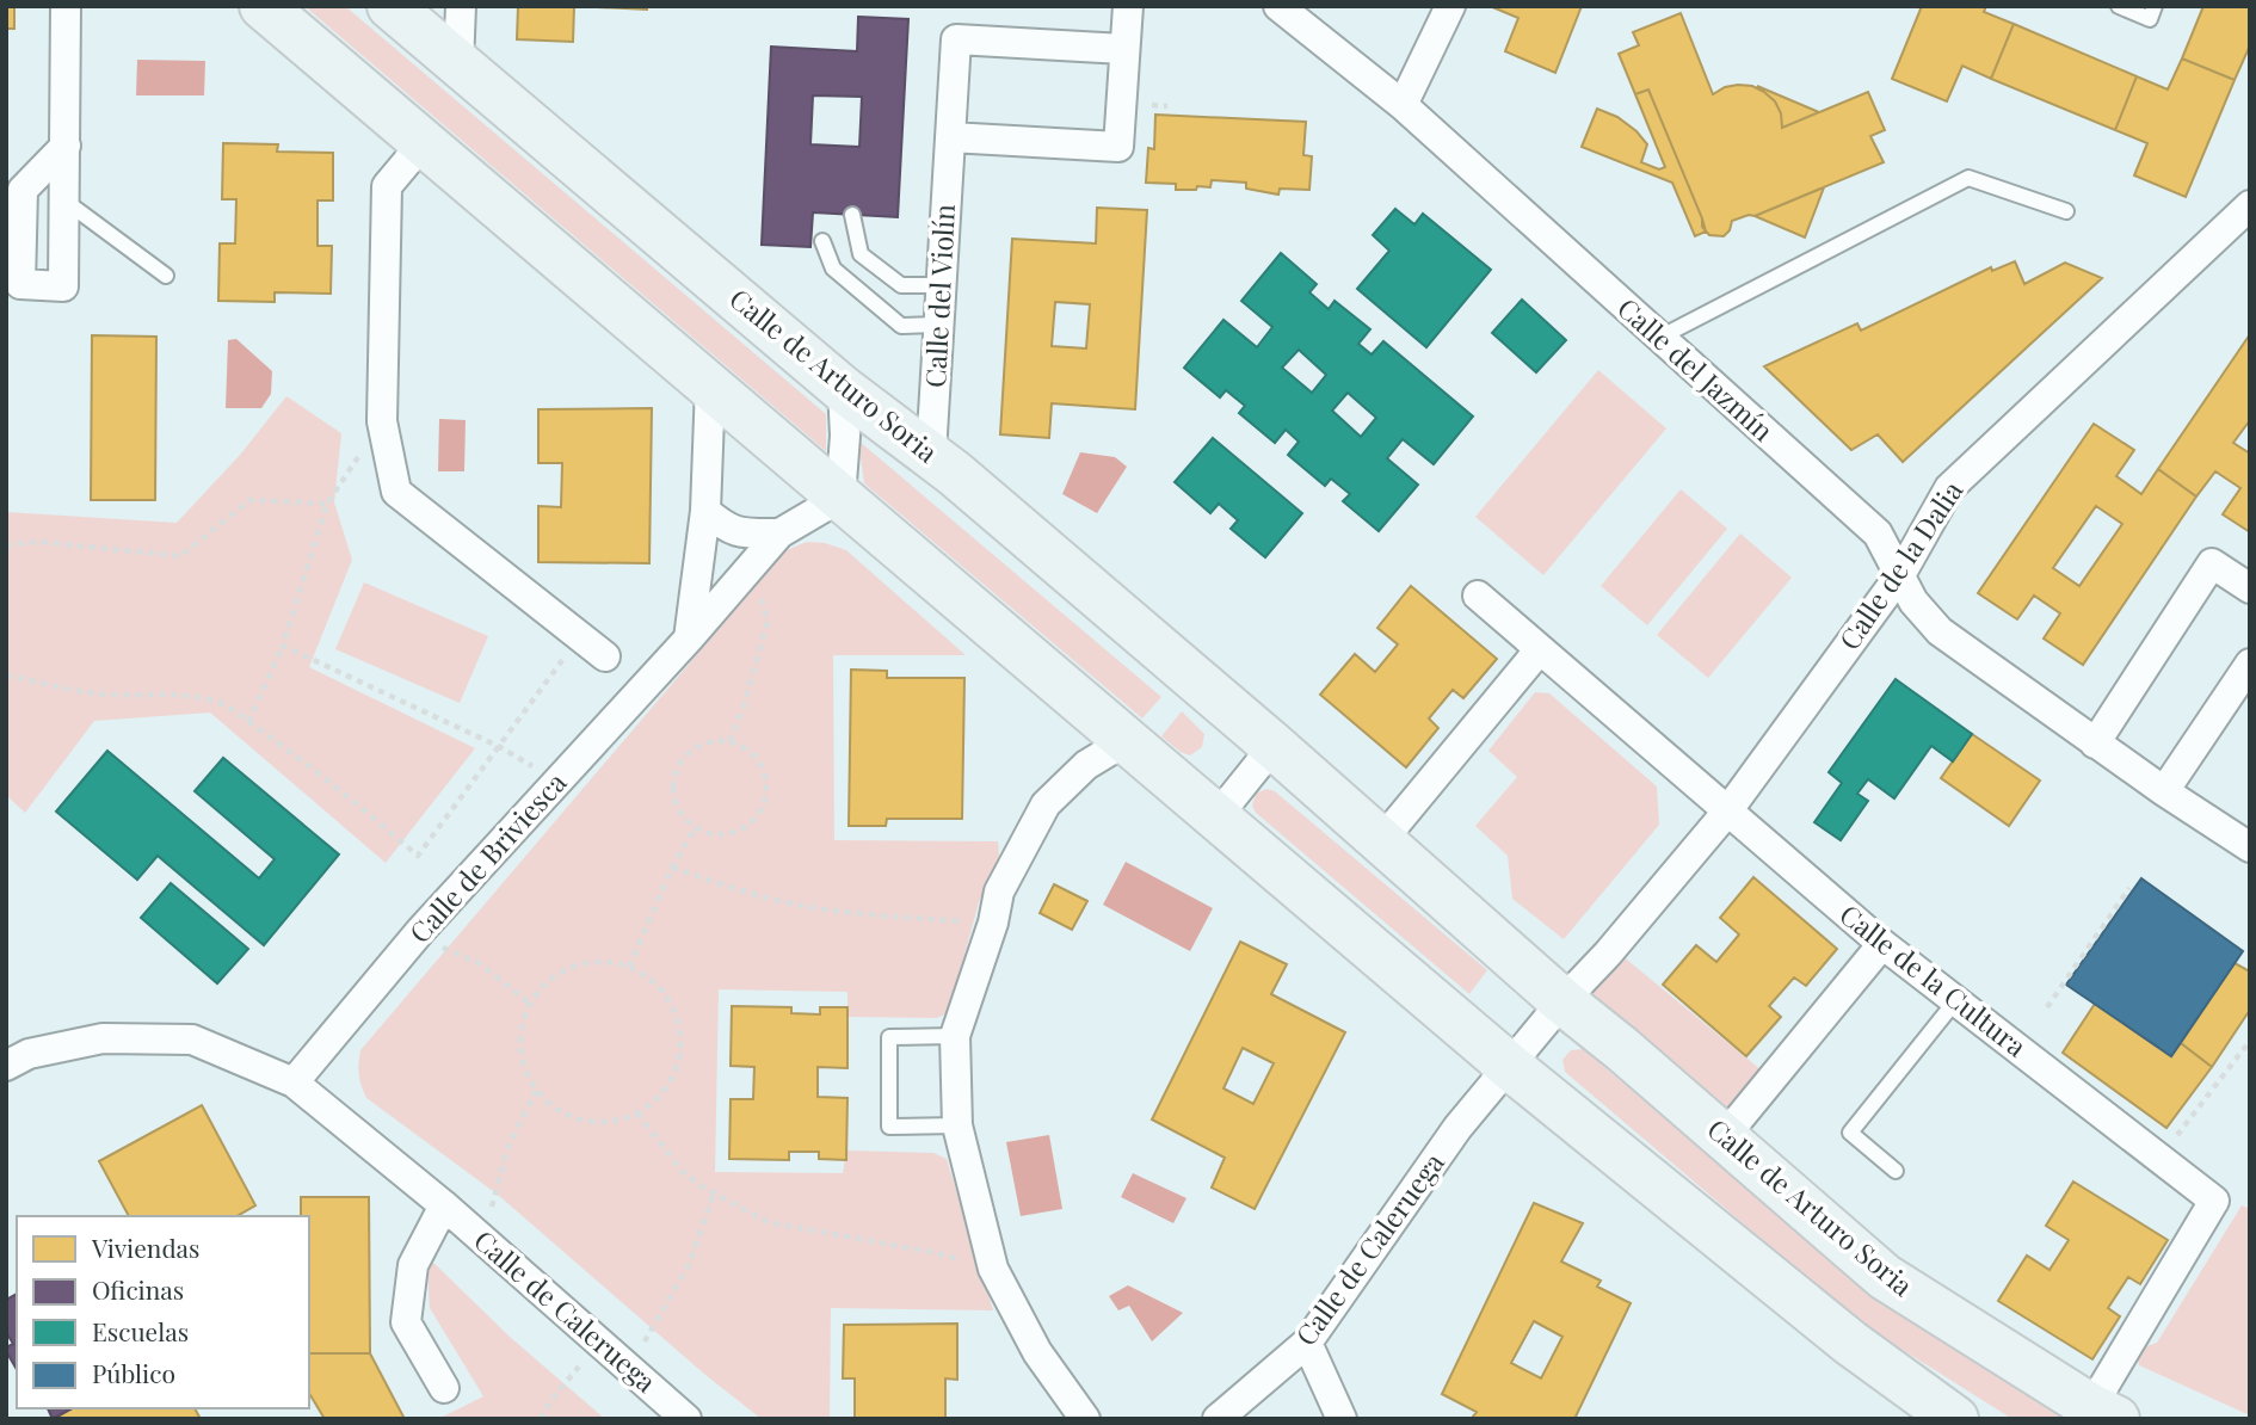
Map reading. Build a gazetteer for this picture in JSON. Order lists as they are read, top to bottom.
{
  "streets": {
    "main road": ["Calle de Arturo Soria"],
    "street": [
      "Calle del Violín",
      "Calle del Jazmín",
      "Calle de la Dalia",
      "Calle de Briviesca",
      "Calle de la Cultura",
      "Calle de Caleruega"
    ]
  },
  "crossings": [
    ["Calle del Violín", "Calle de Arturo Soria"],
    ["Calle del Jazmín", "Calle de la Dalia"],
    ["Calle de Arturo Soria", "Calle de la Dalia"],
    ["Calle de Arturo Soria", "Calle de la Cultura"],
    ["Calle de la Dalia", "Calle de la Cultura"],
    ["Calle de Briviesca", "Calle de Caleruega"]
  ],
  "legend": [
    "Viviendas",
    "Oficinas",
    "Escuelas",
    "Público"
  ]
}
